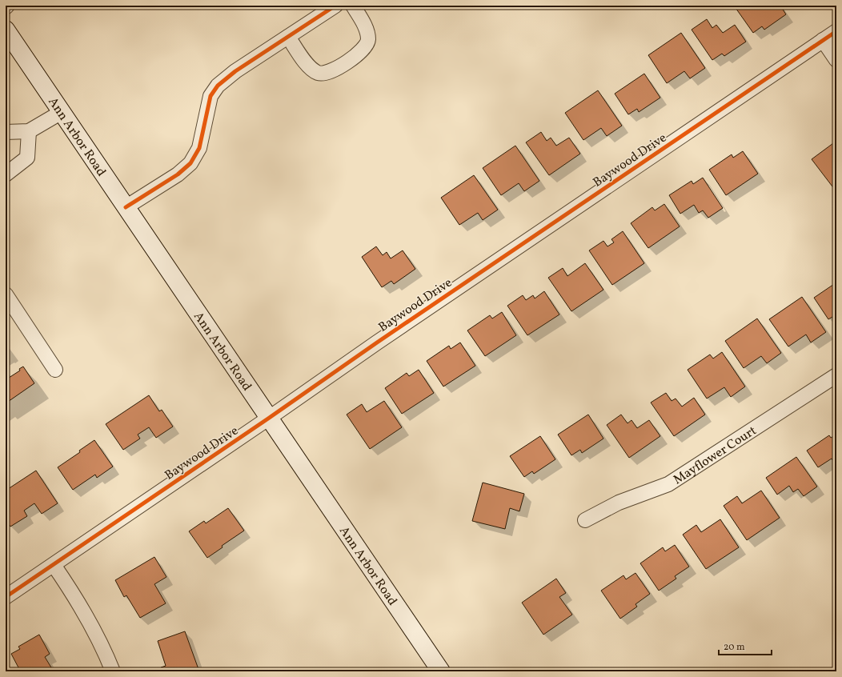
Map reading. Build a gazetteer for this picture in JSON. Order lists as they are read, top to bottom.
{
  "streets": {
    "main road": ["Ann Arbor Road"],
    "street": ["Baywood Drive", "Mayflower Court"]
  },
  "crossings": [
    ["Ann Arbor Road", "Baywood Drive"]
  ],
  "scale_bar": "20 m"
}
